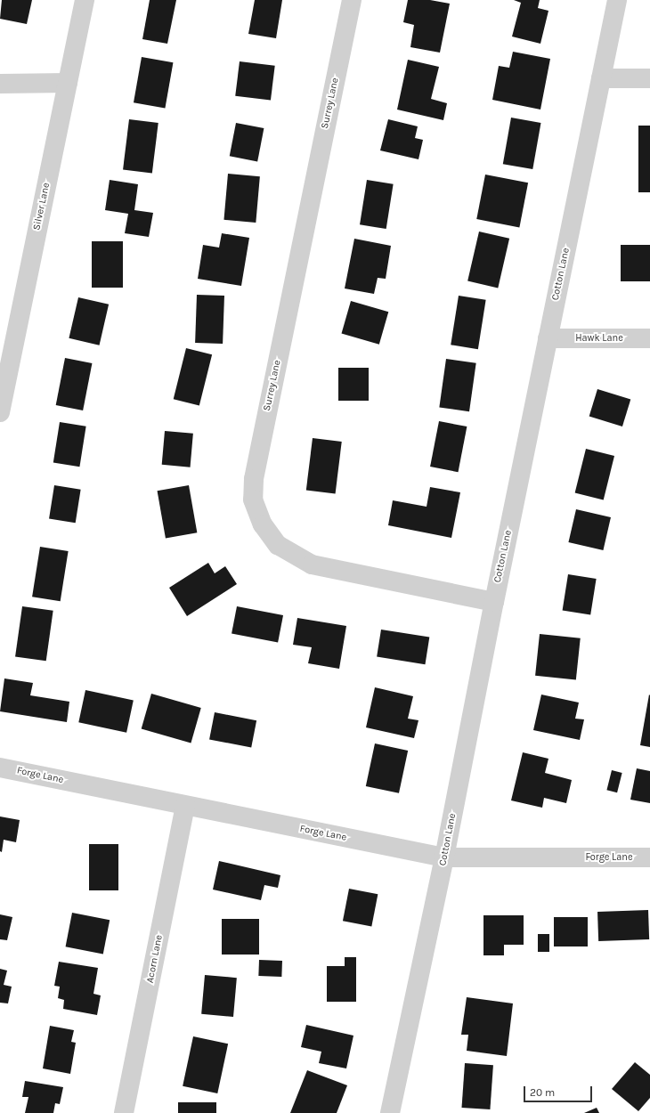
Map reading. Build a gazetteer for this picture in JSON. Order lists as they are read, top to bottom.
{
  "streets": {
    "street": [
      "Surrey Lane",
      "Silver Lane",
      "Cotton Lane",
      "Hawk Lane",
      "Forge Lane",
      "Acorn Lane"
    ]
  },
  "crossings": [
    ["Surrey Lane", "Cotton Lane"],
    ["Cotton Lane", "Hawk Lane"],
    ["Cotton Lane", "Forge Lane"],
    ["Forge Lane", "Acorn Lane"]
  ],
  "scale_bar": "20 m"
}
